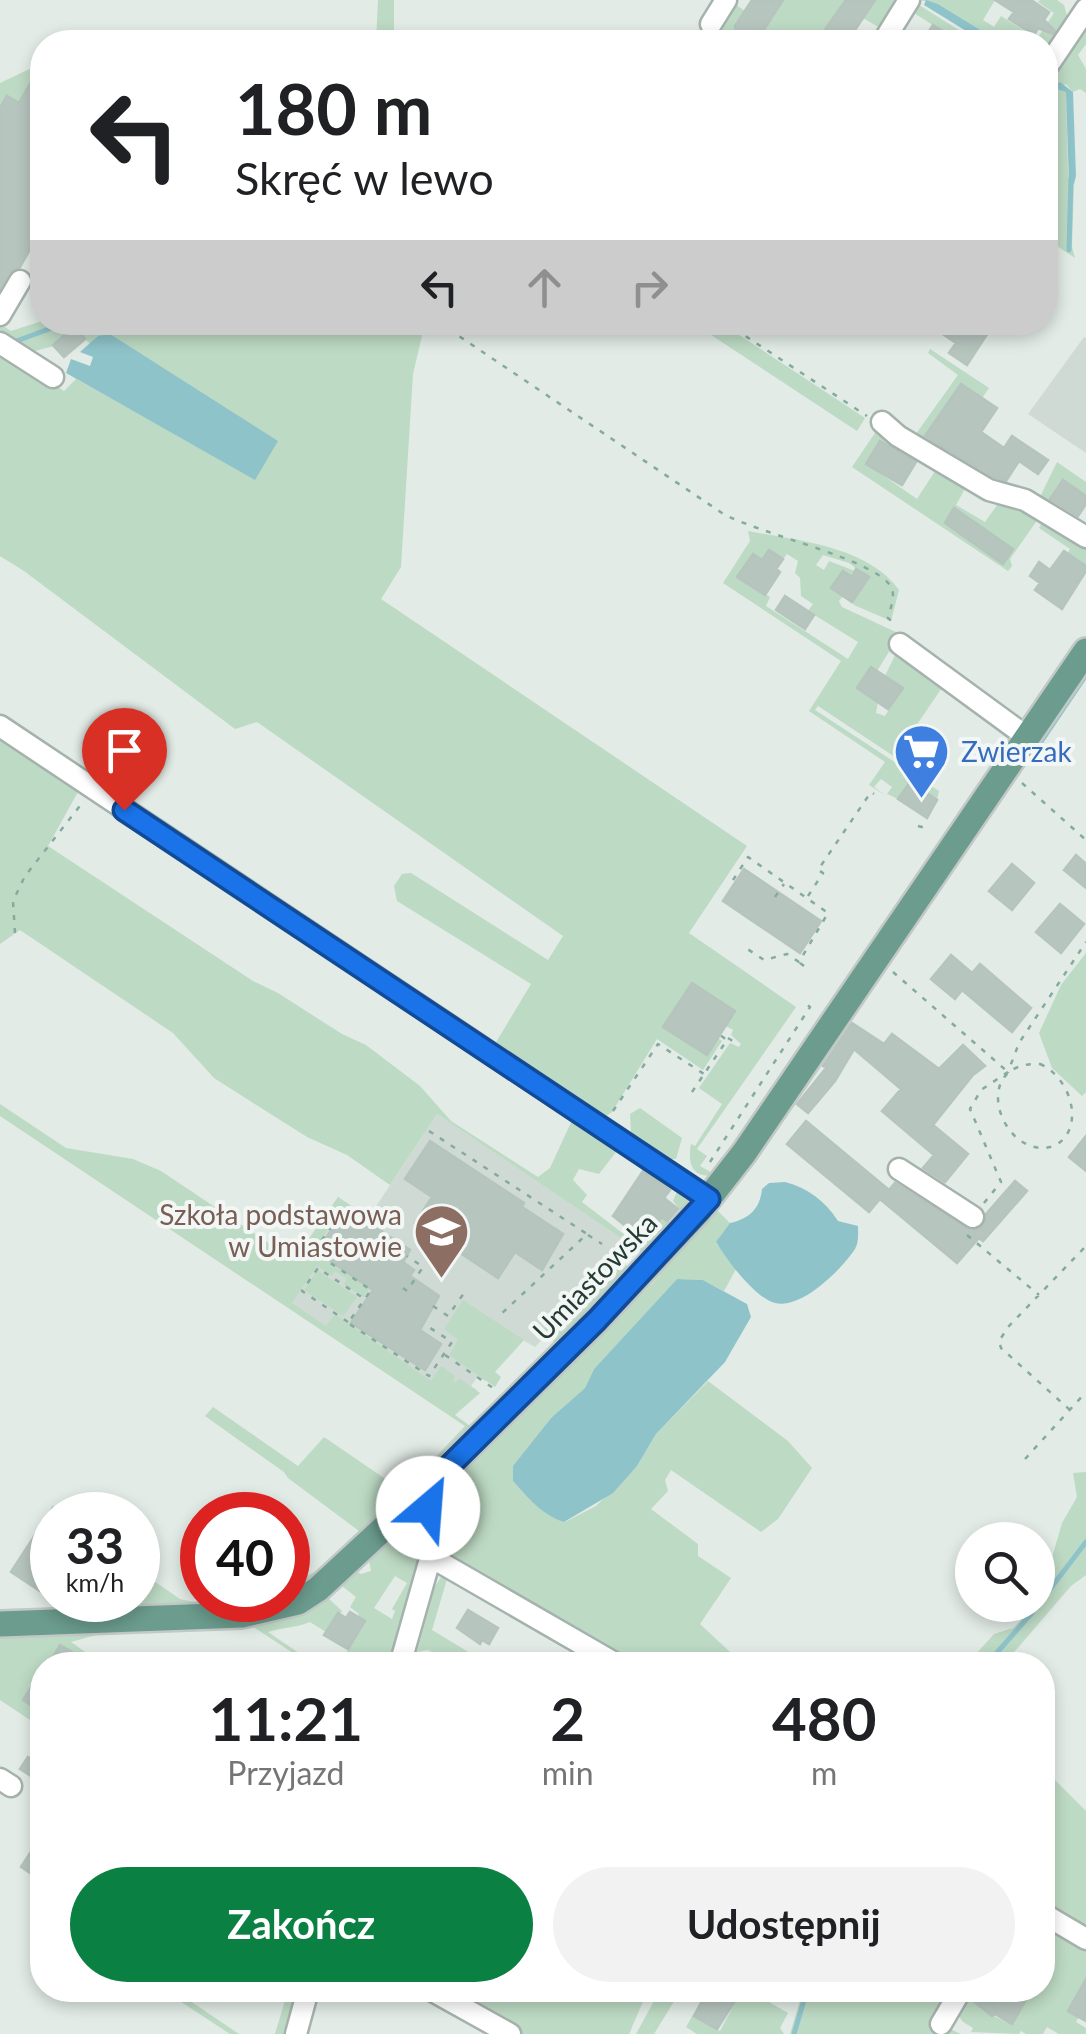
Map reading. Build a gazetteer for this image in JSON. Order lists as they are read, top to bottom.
{
  "streets": {
    "main road": ["Umiastowska"]
  },
  "places": {
    "supermarket": ["Zwierzak"],
    "school or university": ["Szkoła podstawowa w Umiastowie"]
  },
  "page": {
    "turn": ["180 m", "Skręć w lewo"],
    "speed": "33 km/h",
    "limit": "40",
    "eta": [
      "11:21",
      "Przyjazd",
      "2",
      "min",
      "480",
      "m"
    ],
    "buttons": ["Zakończ", "Udostępnij"]
  }
}
